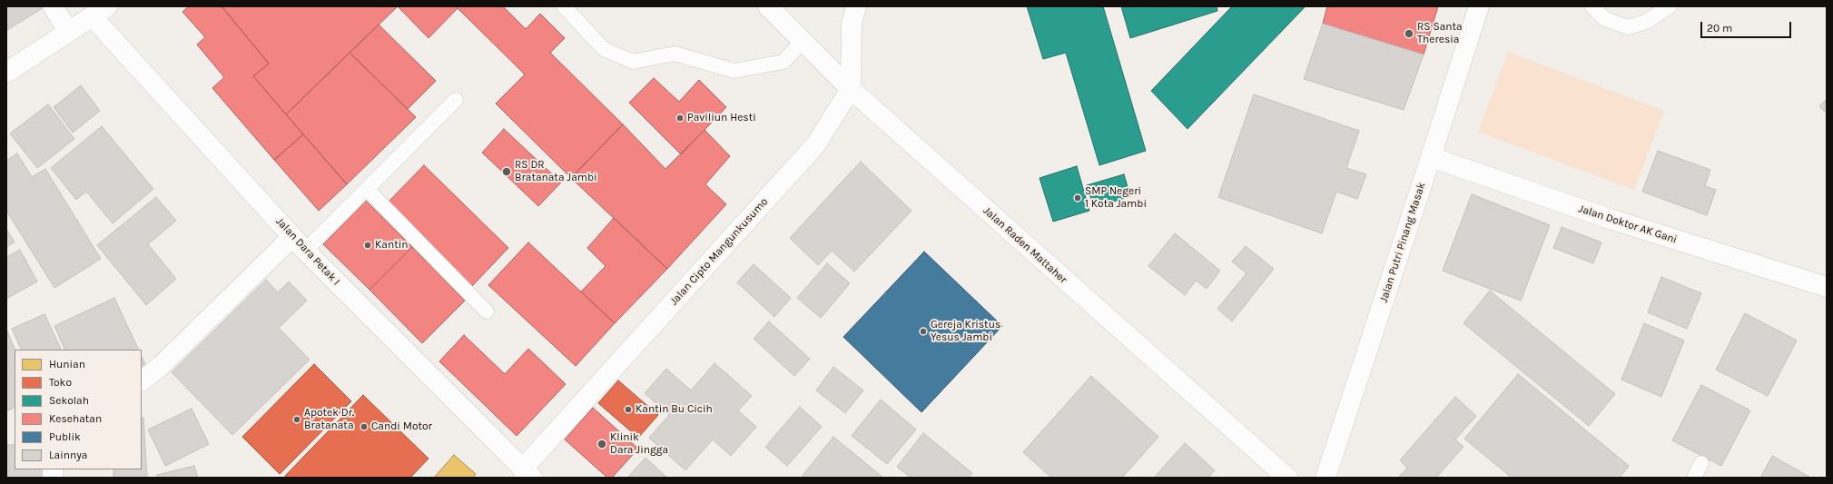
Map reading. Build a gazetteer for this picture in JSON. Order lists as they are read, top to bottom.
{
  "streets": {
    "street": [
      "Jalan Doktor AK Gani",
      "Jalan Putri Pinang Masak",
      "Jalan Raden Mattaher",
      "Jalan Dara Petak I",
      "Jalan Cipto Mangunkusumo"
    ]
  },
  "crossings": [
    ["Jalan Doktor AK Gani", "Jalan Putri Pinang Masak"],
    ["Jalan Raden Mattaher", "Jalan Cipto Mangunkusumo"],
    ["Jalan Dara Petak I", "Jalan Cipto Mangunkusumo"]
  ],
  "places": [
    "RS Santa Theresia",
    "Paviliun Hesti",
    "RS DR Bratanata Jambi",
    "SMP Negeri 1 Kota Jambi",
    "Kantin",
    "Gereja Kristus Yesus Jambi",
    "Kantin Bu Cicih",
    "Apotek Dr. Bratanata",
    "Candi Motor",
    "Klinik Dara Jingga"
  ],
  "legend": [
    "Hunian",
    "Toko",
    "Sekolah",
    "Kesehatan",
    "Publik",
    "Lainnya"
  ],
  "scale_bar": "20 m"
}
